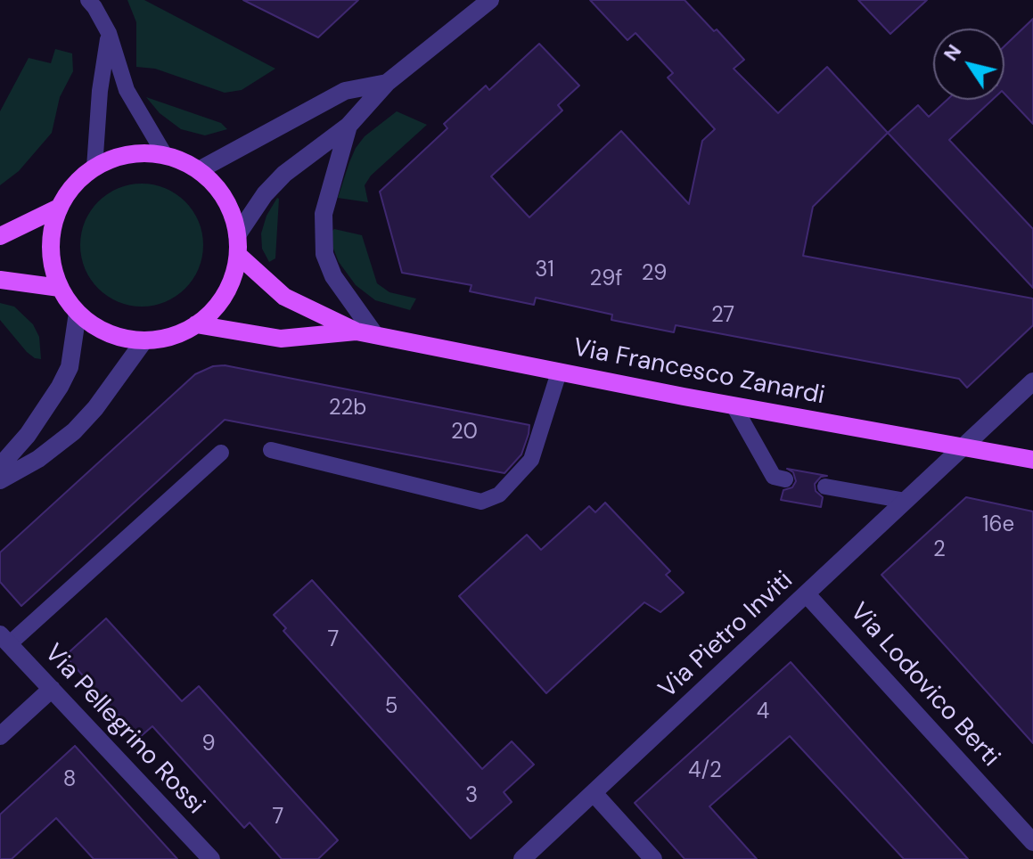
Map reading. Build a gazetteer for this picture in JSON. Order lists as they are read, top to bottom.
{
  "streets": {
    "main road": ["Via Francesco Zanardi"],
    "street": ["Via Pietro Inviti", "Via Lodovico Berti", "Via Pellegrino Rossi"]
  },
  "crossings": [
    ["Via Francesco Zanardi", "Via Pietro Inviti"],
    ["Via Pietro Inviti", "Via Lodovico Berti"]
  ],
  "house_numbers": [
    "31",
    "29",
    "29f",
    "27",
    "22b",
    "20",
    "16e",
    "2",
    "7",
    "5",
    "4",
    "9",
    "4/2",
    "8",
    "3",
    "7"
  ],
  "north": "top left"
}
